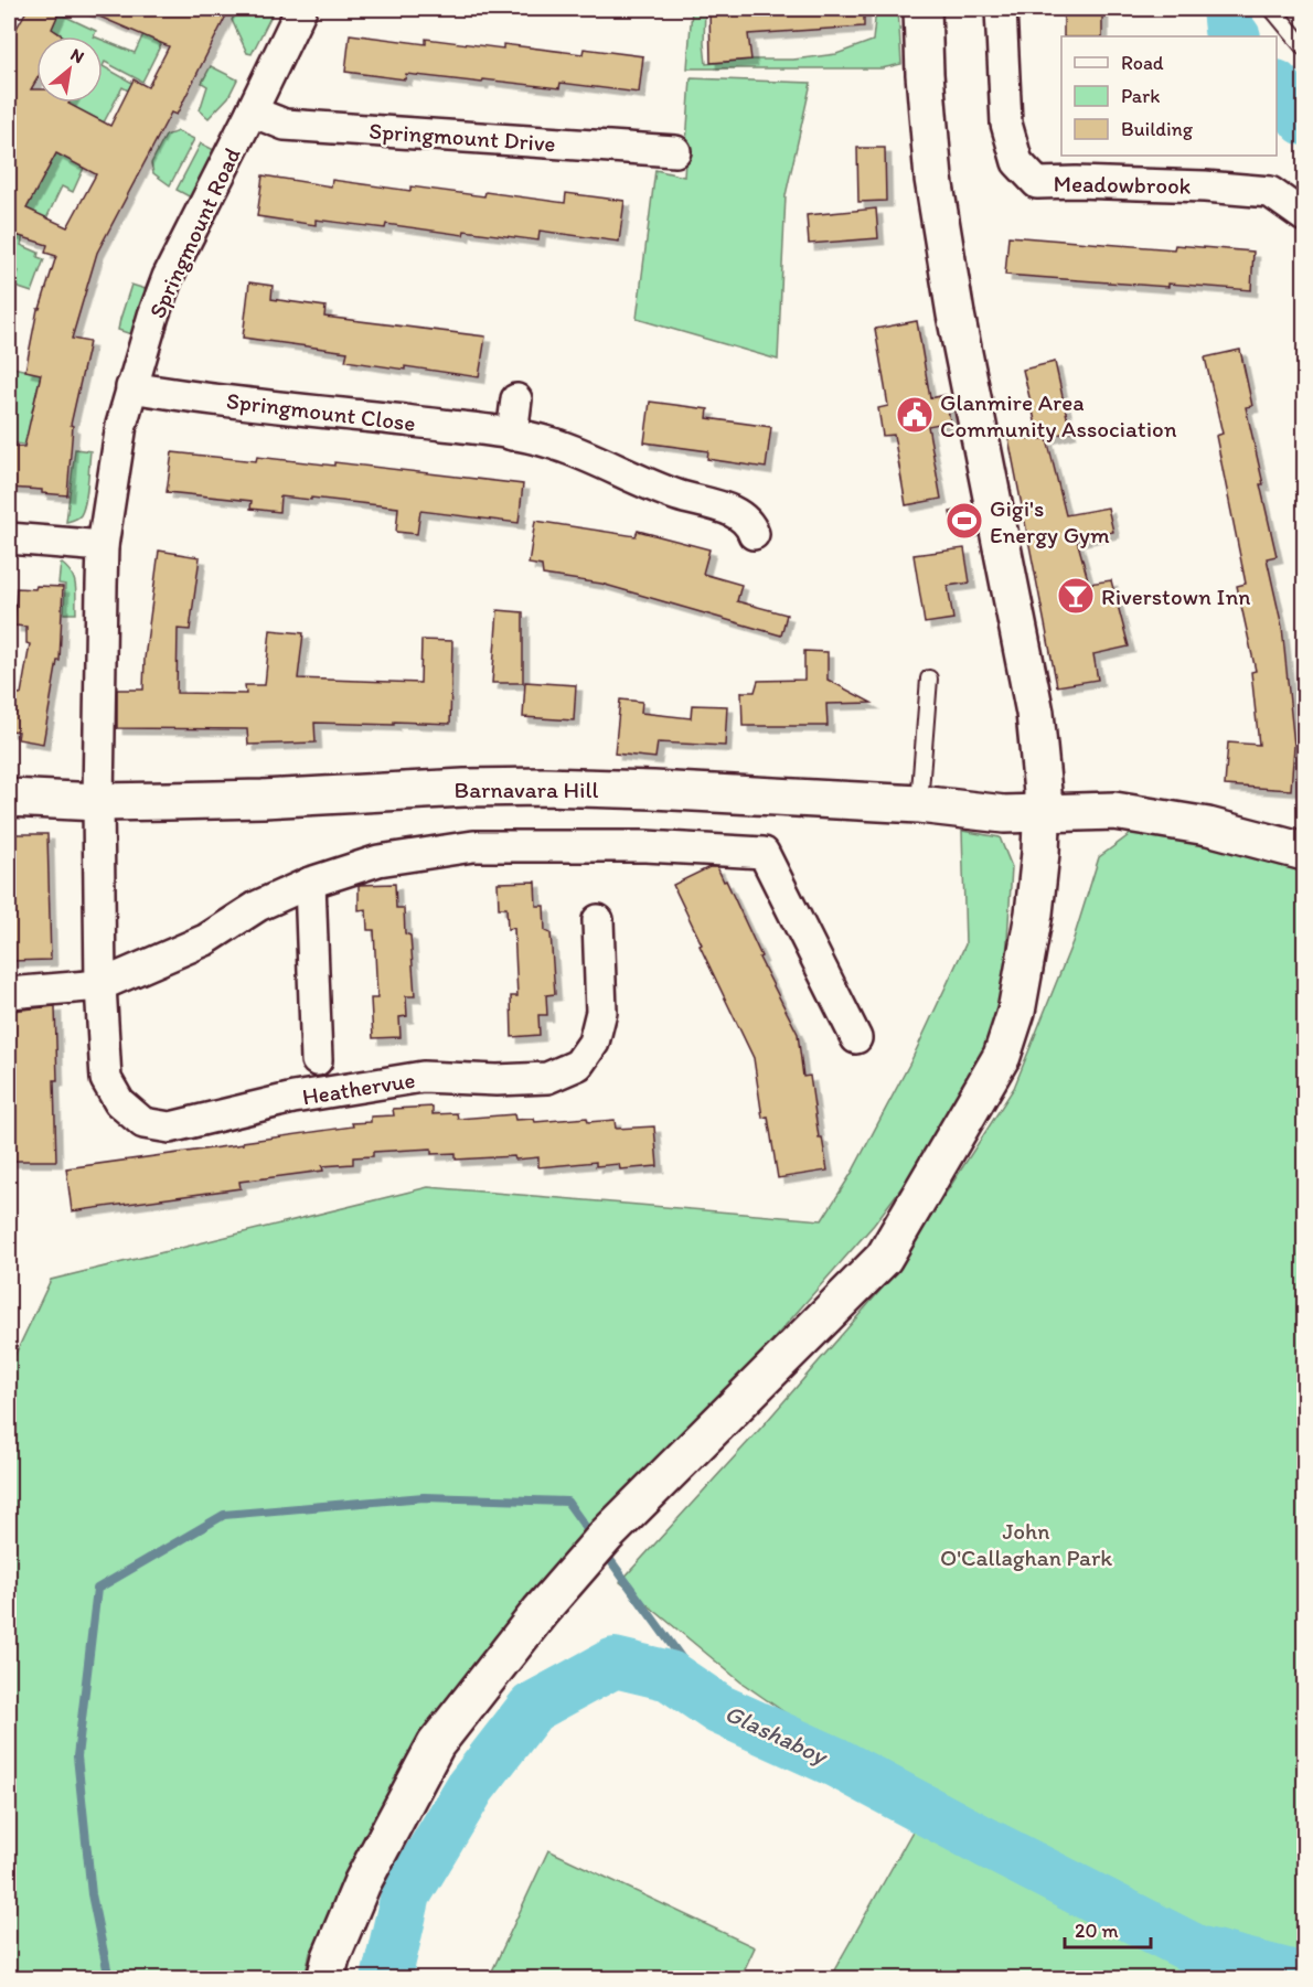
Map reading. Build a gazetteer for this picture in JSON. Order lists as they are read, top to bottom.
{
  "streets": {
    "main road": ["Barnavara Hill"],
    "street": [
      "Springmount Drive",
      "Meadowbrook",
      "Springmount Road",
      "Springmount Close",
      "Heathervue"
    ]
  },
  "crossings": [
    ["Springmount Drive", "Springmount Road"],
    ["Springmount Road", "Springmount Close"],
    ["Springmount Road", "Barnavara Hill"],
    ["Springmount Road", "Heathervue"],
    ["Barnavara Hill", "Heathervue"]
  ],
  "water": ["Glashaboy"],
  "parks": ["John O'Callaghan Park"],
  "places": {
    "public building": ["Glanmire Area Community Association"],
    "sports": ["Gigi's Energy Gym"],
    "bar": ["Riverstown Inn"]
  },
  "legend": ["Road", "Park", "Building"],
  "scale_bar": "20 m",
  "north": "top right"
}
